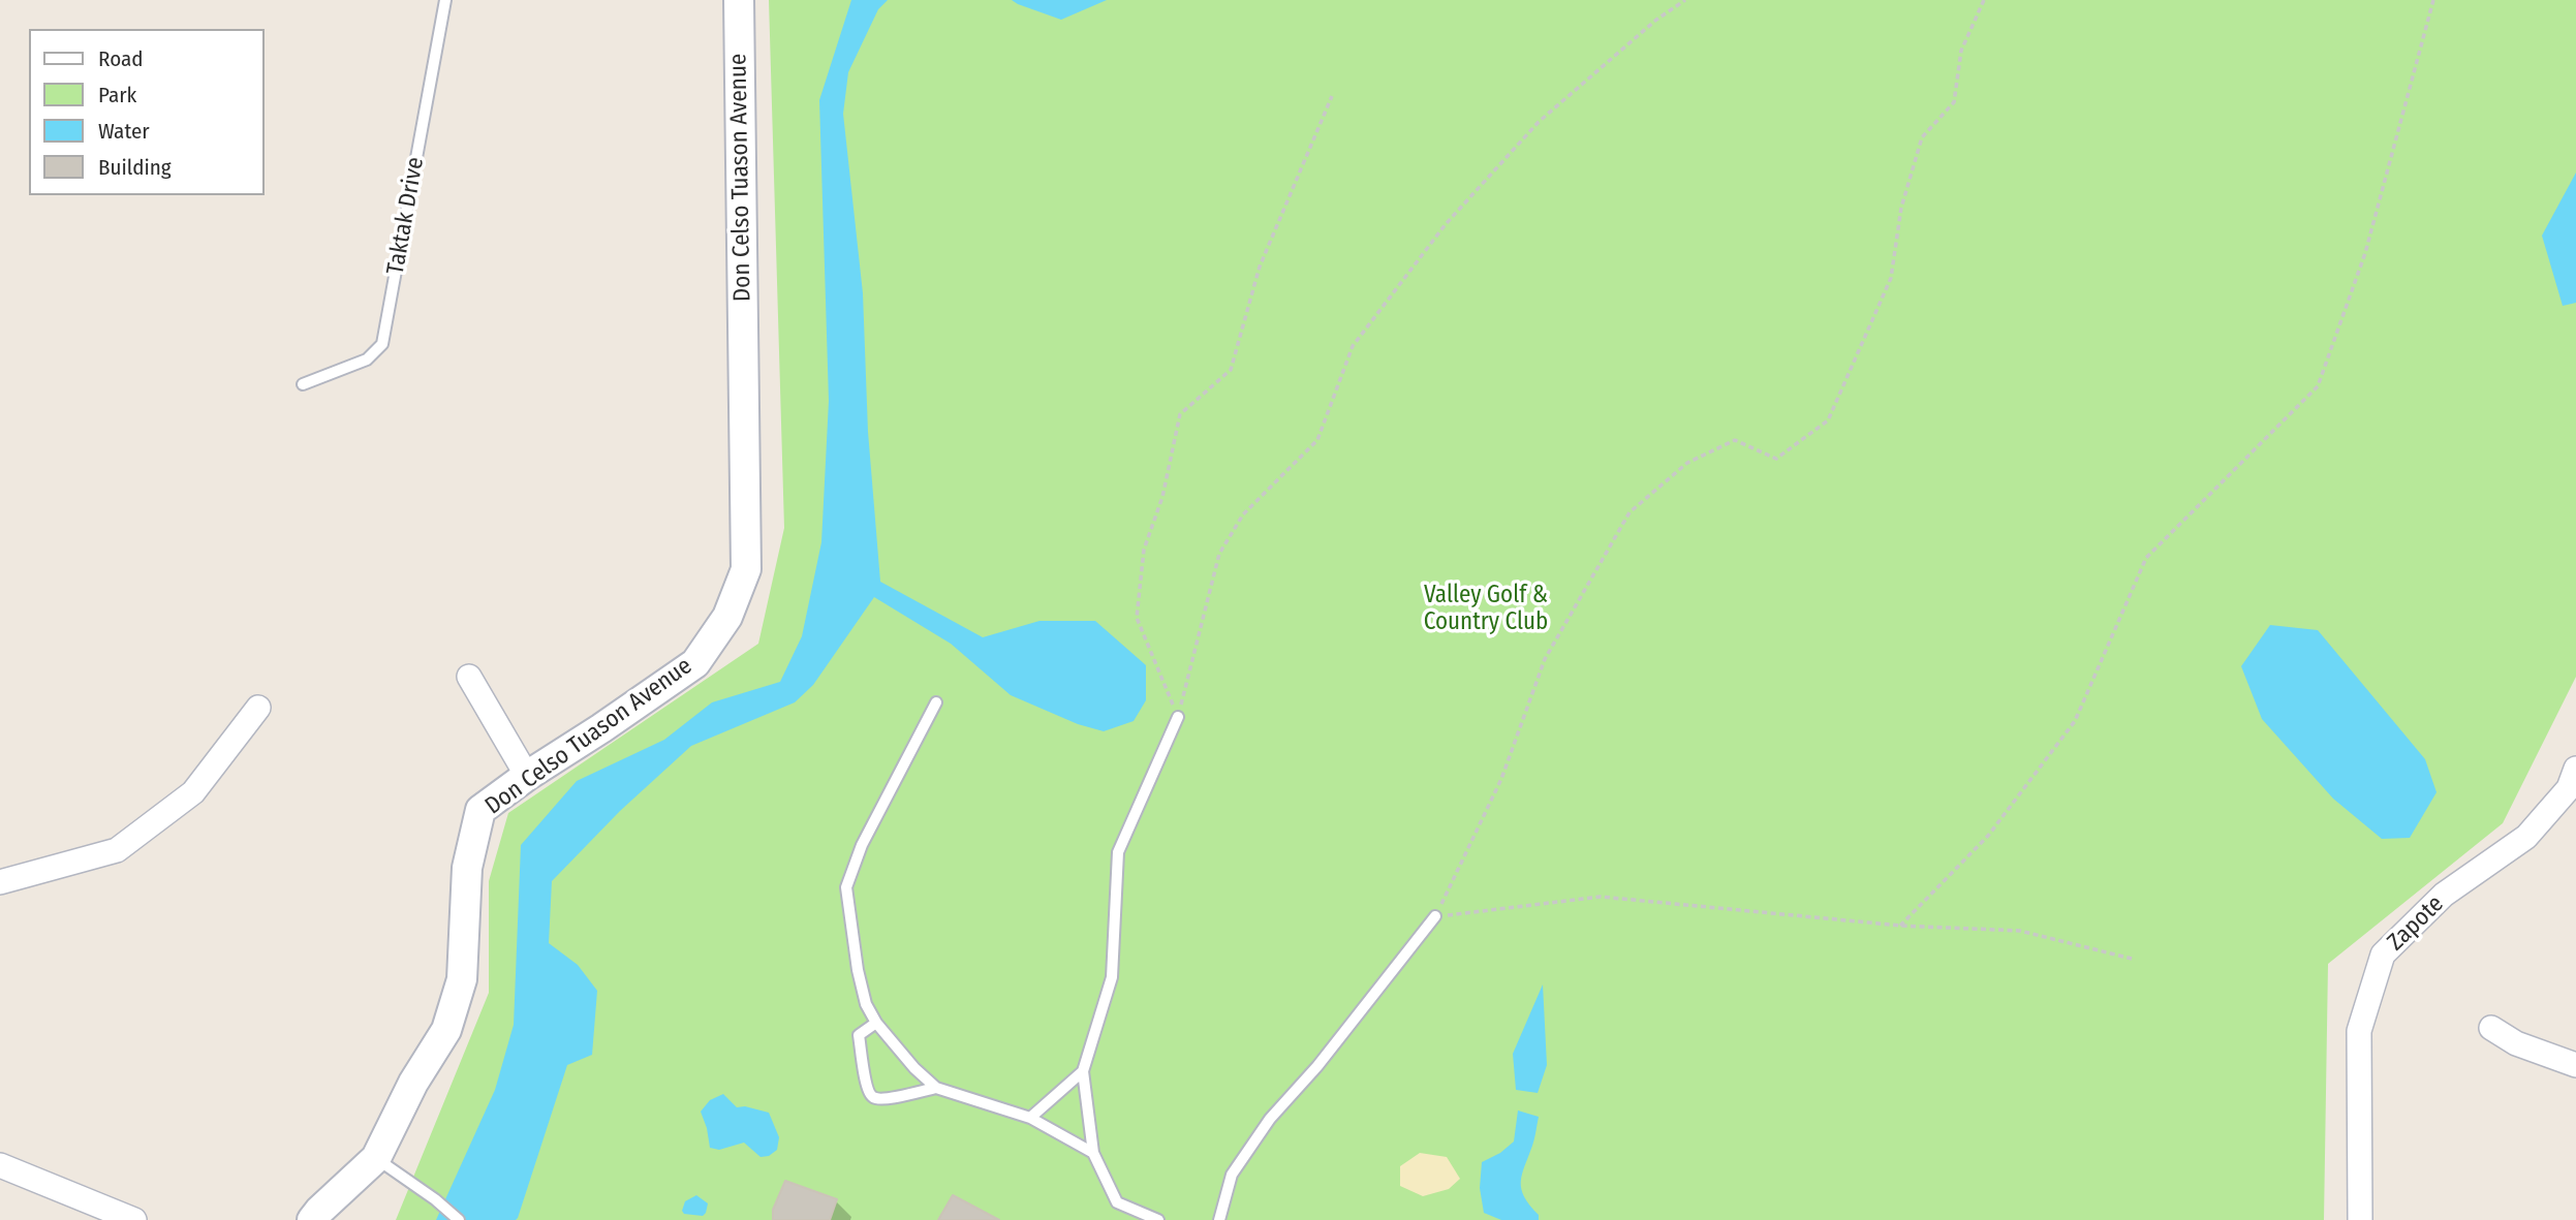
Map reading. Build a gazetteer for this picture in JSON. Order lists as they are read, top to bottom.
{
  "streets": {
    "street": ["Don Celso Tuason Avenue", "Zapote"],
    "lane": ["Taktak Drive"]
  },
  "parks": ["Valley Golf & Country Club"],
  "legend": [
    "Road",
    "Park",
    "Water",
    "Building"
  ]
}
